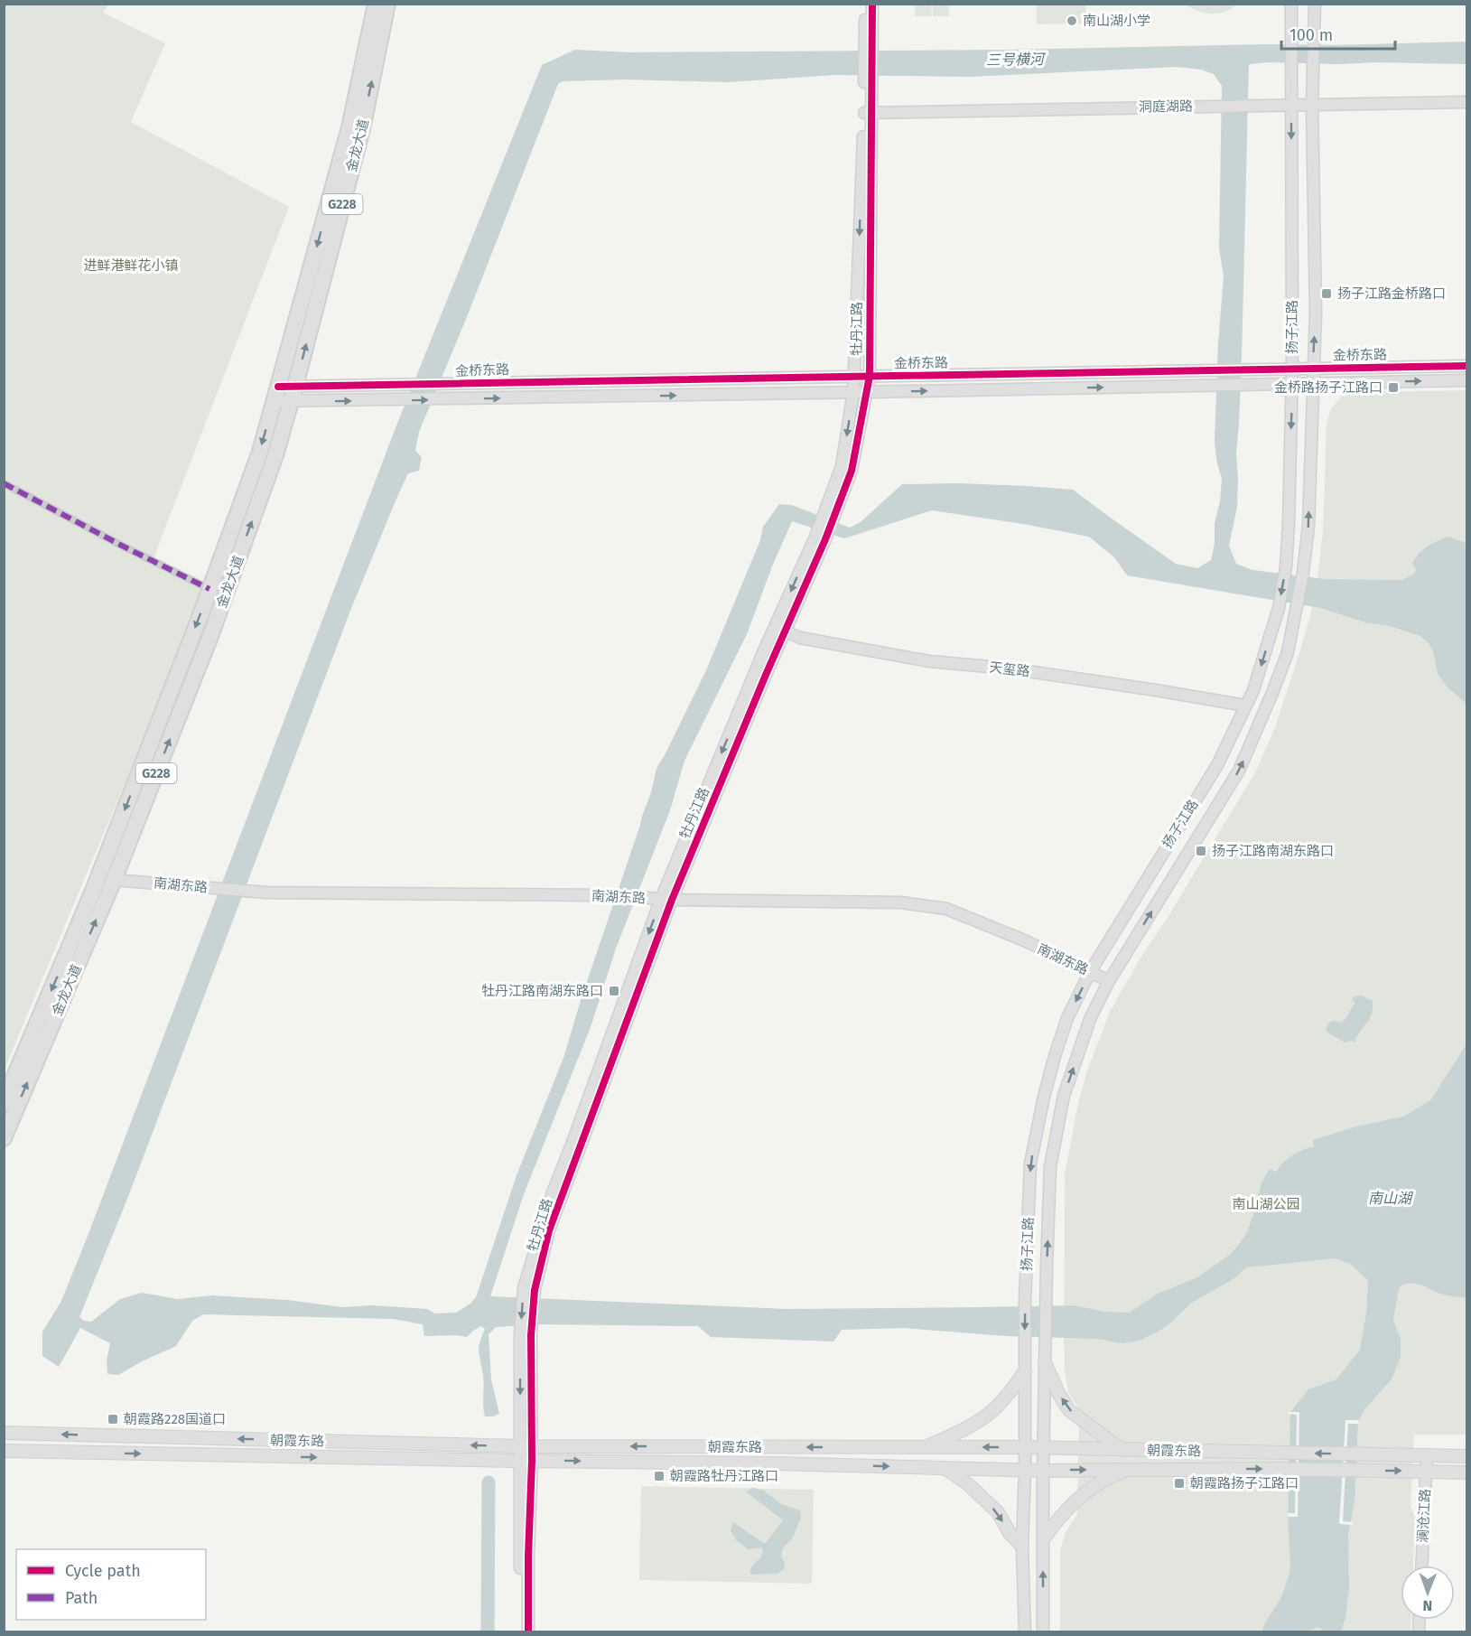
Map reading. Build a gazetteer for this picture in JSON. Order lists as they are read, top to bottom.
{
  "streets": {
    "highway": ["金龙大道", "G228"],
    "main road": ["朝霞东路"],
    "street": [
      "洞庭湖路",
      "扬子江路",
      "牡丹江路",
      "金桥东路",
      "天玺路",
      "南湖东路",
      "澜沧江路"
    ]
  },
  "crossings": [
    ["洞庭湖路", "扬子江路"],
    ["洞庭湖路", "牡丹江路"],
    ["金龙大道", "金桥东路"],
    ["金龙大道", "南湖东路"],
    ["扬子江路", "金桥东路"],
    ["扬子江路", "天玺路"],
    ["扬子江路", "南湖东路"],
    ["扬子江路", "朝霞东路"],
    ["牡丹江路", "金桥东路"],
    ["牡丹江路", "天玺路"],
    ["牡丹江路", "南湖东路"],
    ["牡丹江路", "朝霞东路"],
    ["朝霞东路", "澜沧江路"]
  ],
  "water": ["三号横河", "南山湖"],
  "parks": ["进鲜港鲜花小镇", "南山湖公园"],
  "places": {
    "other": ["南山湖小学"],
    "transit": [
      "扬子江路金桥路口",
      "金桥路扬子江路口",
      "扬子江路南湖东路口",
      "牡丹江路南湖东路口",
      "朝霞路228国道口",
      "朝霞路牡丹江路口",
      "朝霞路扬子江路口"
    ]
  },
  "legend": ["Cycle path", "Path"],
  "scale_bar": "100 m",
  "north": "bottom"
}
